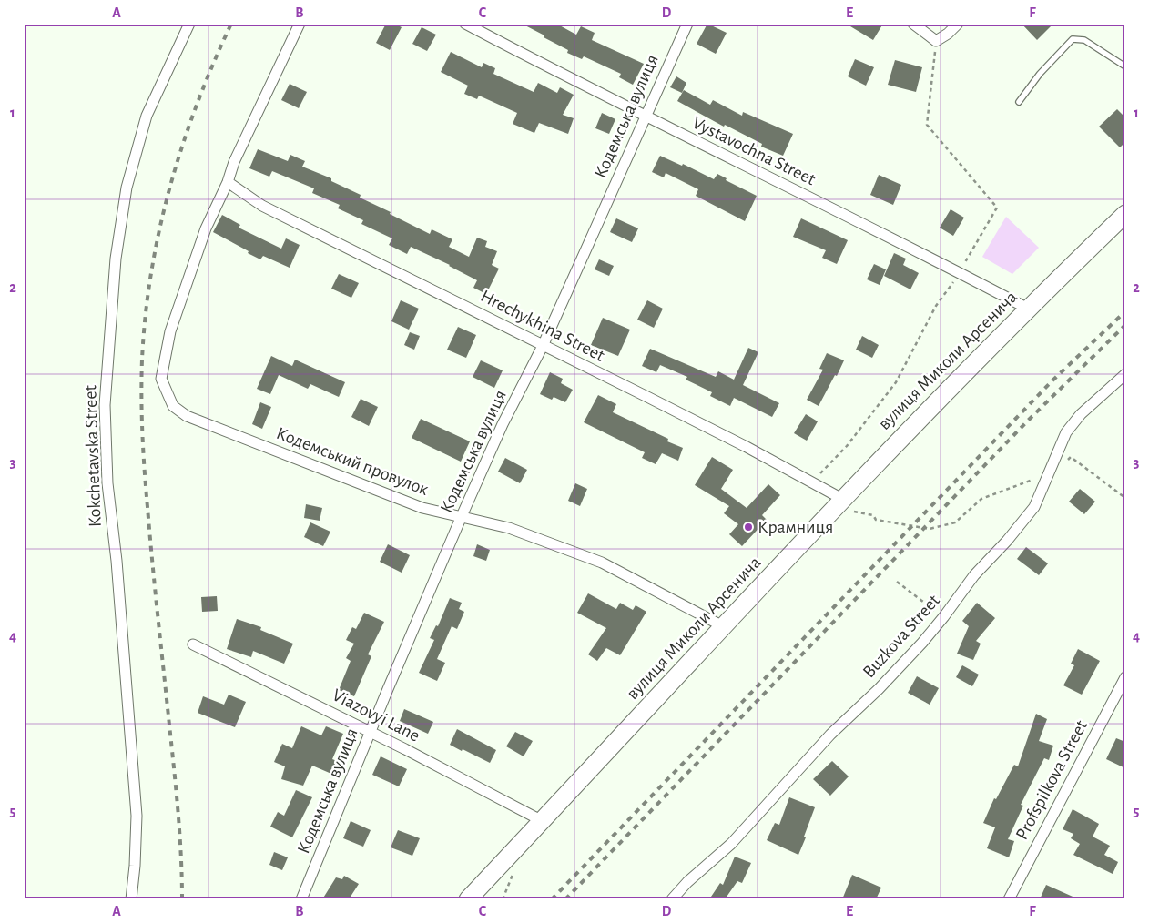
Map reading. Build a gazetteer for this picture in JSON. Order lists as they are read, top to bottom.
{
  "streets": {
    "main road": ["вулиця Миколи Арсенича"],
    "street": [
      "Кодемська вулиця",
      "Vystavochna Street",
      "Hrechykhina Street",
      "Kokchetavska Street",
      "Кодемський провулок",
      "Buzkova Street",
      "Viazovyi Lane",
      "Profspilkova Street"
    ]
  },
  "crossings": [
    ["Кодемська вулиця", "Vystavochna Street"],
    ["Кодемська вулиця", "Hrechykhina Street"],
    ["Кодемська вулиця", "Кодемський провулок"],
    ["Кодемська вулиця", "Viazovyi Lane"],
    ["Vystavochna Street", "вулиця Миколи Арсенича"],
    ["Hrechykhina Street", "вулиця Миколи Арсенича"],
    ["Hrechykhina Street", "Кодемський провулок"],
    ["вулиця Миколи Арсенича", "Кодемський провулок"],
    ["вулиця Миколи Арсенича", "Viazovyi Lane"]
  ],
  "places": ["Крамниця"],
  "grid": {
    "columns": [
      "A",
      "B",
      "C",
      "D",
      "E",
      "F"
    ],
    "rows": [
      "1",
      "2",
      "3",
      "4",
      "5"
    ]
  }
}
